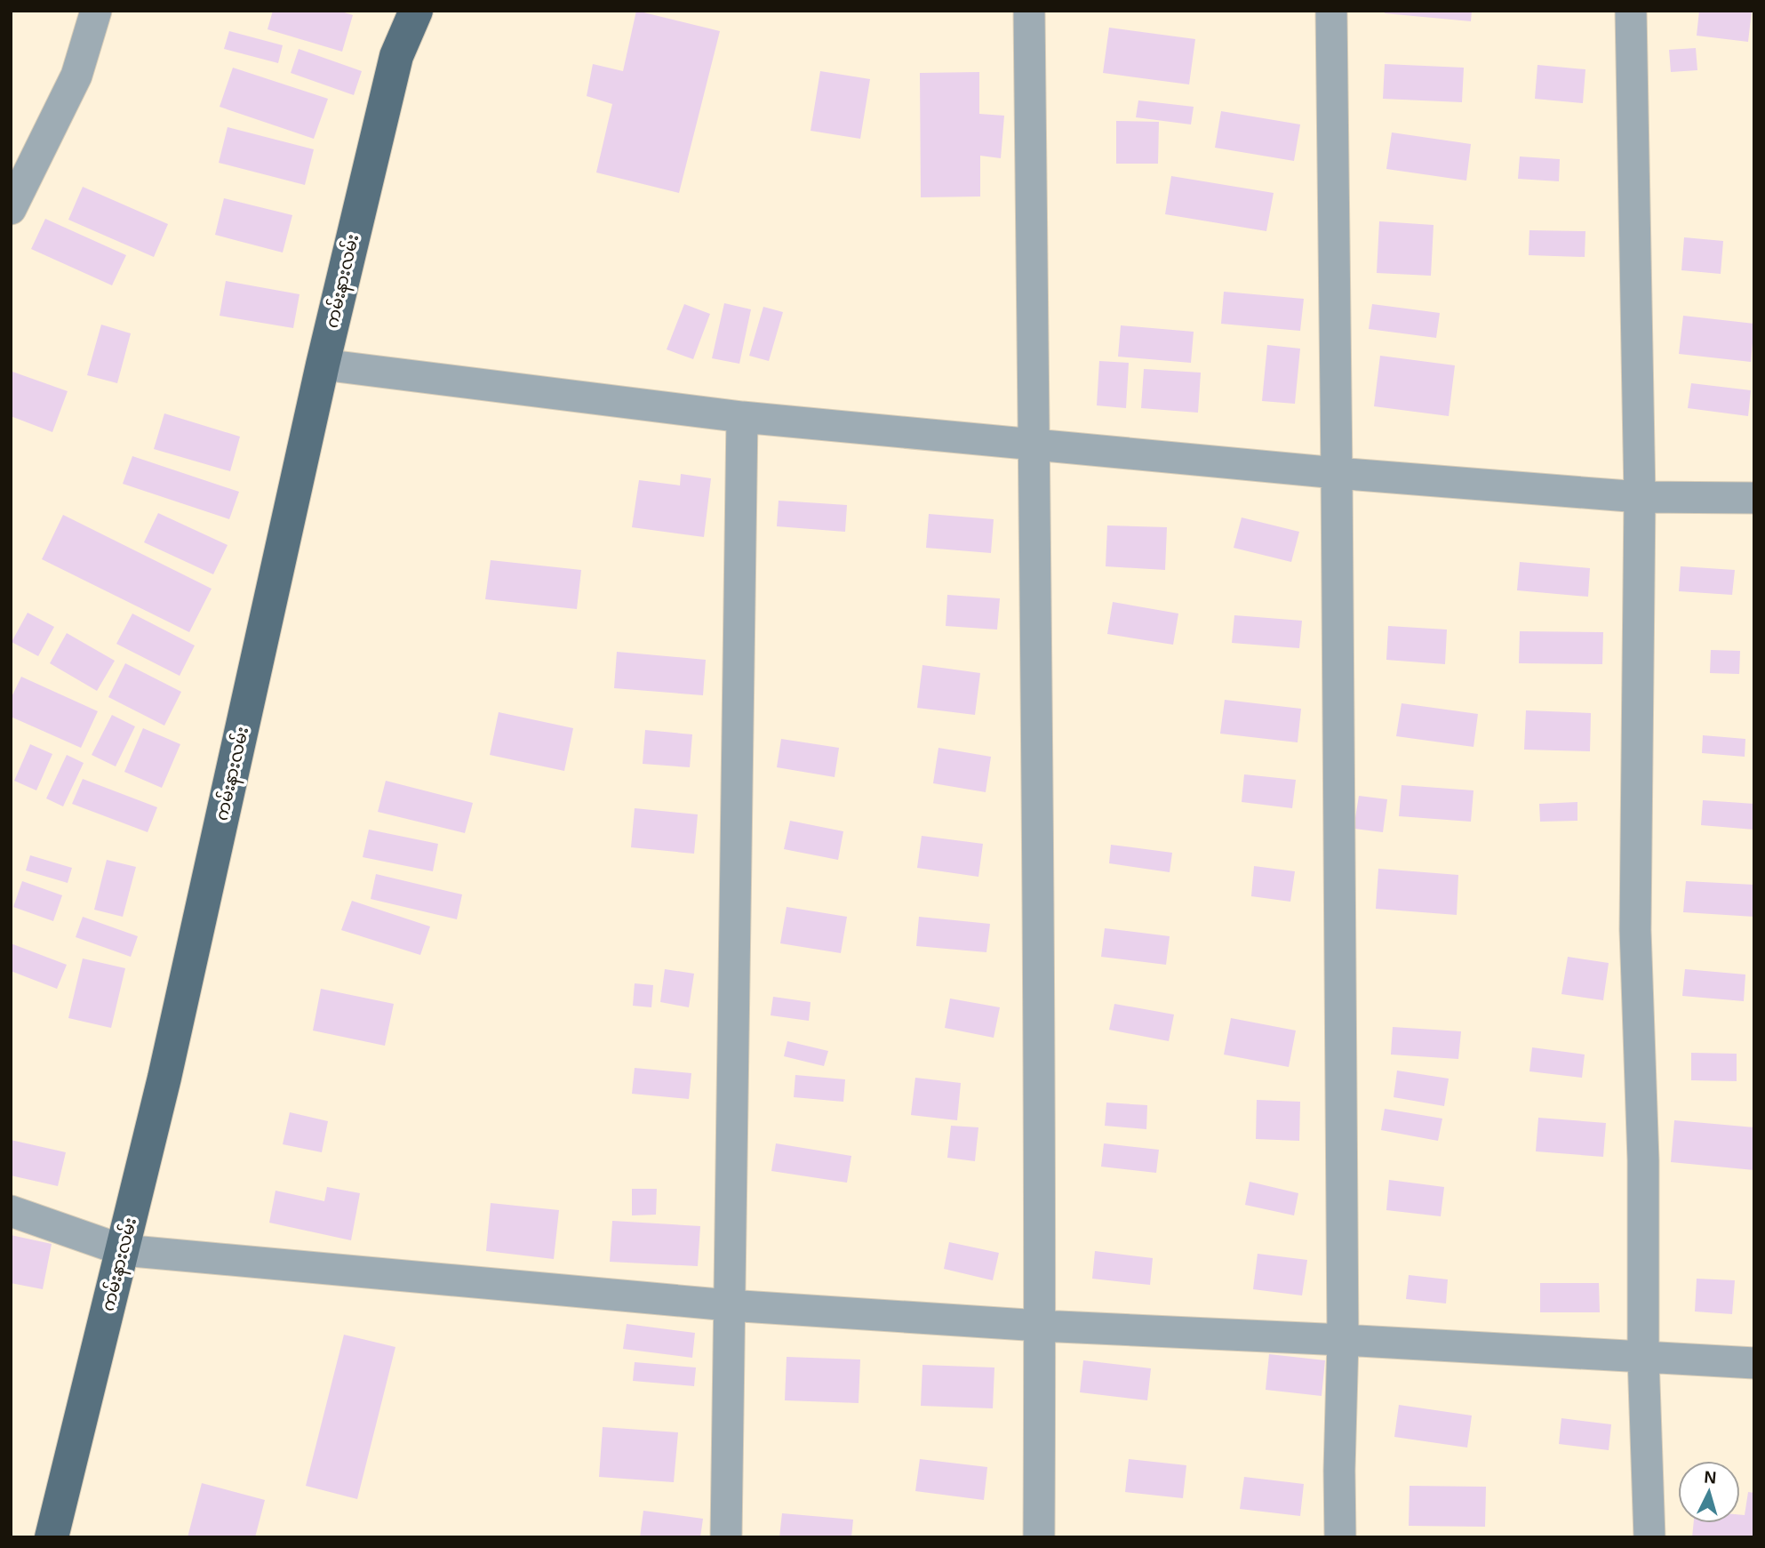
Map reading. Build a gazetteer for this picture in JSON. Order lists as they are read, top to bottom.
{
  "streets": {
    "main road": ["ကမ်းနားလမ်း"]
  },
  "north": "top"
}
